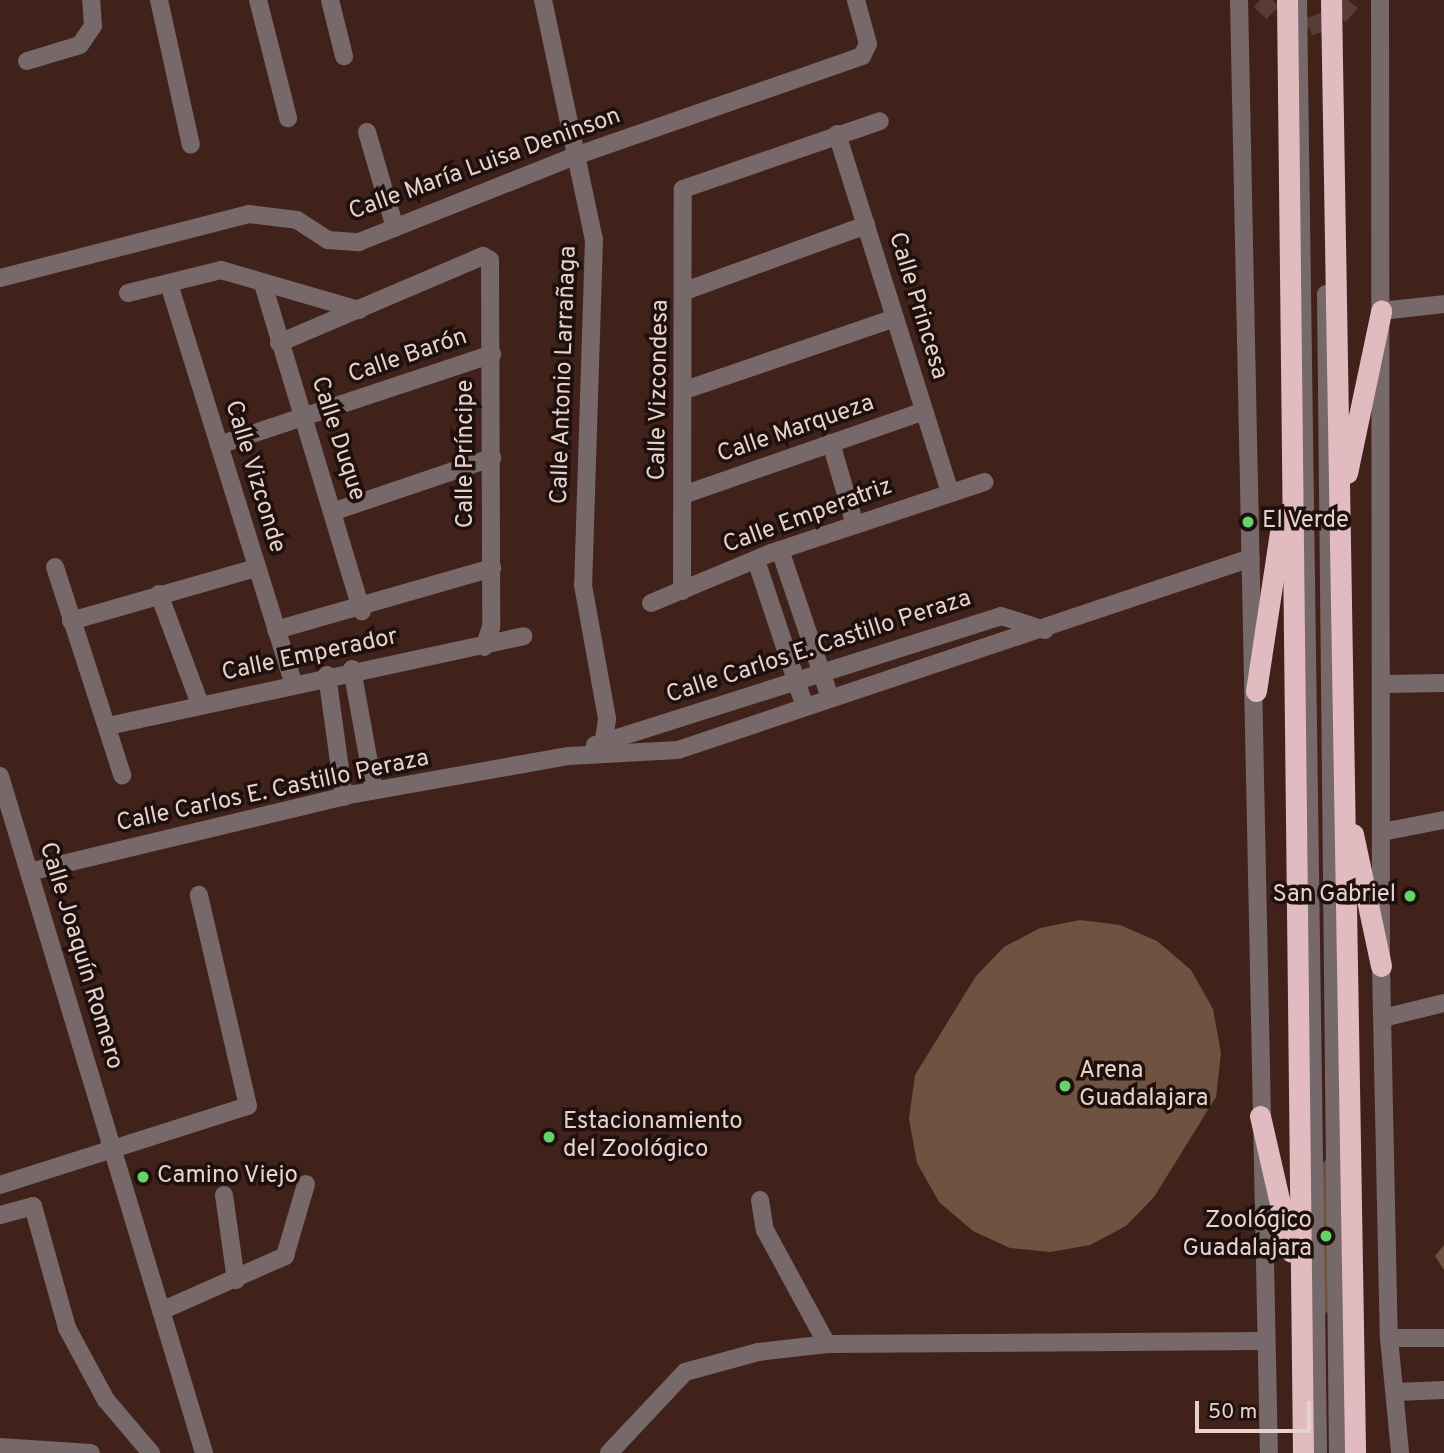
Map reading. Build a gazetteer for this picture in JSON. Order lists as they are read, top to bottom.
{
  "streets": {
    "street": [
      "Calle María Luisa Deninson",
      "Calle Princesa",
      "Calle Barón",
      "Calle Antonio Larrañaga",
      "Calle Vizcondesa",
      "Calle Marqueza",
      "Calle Duque",
      "Calle Príncipe",
      "Calle Vizconde",
      "Calle Emperatriz",
      "Calle Carlos E. Castillo Peraza",
      "Calle Emperador",
      "Calle Joaquín Romero"
    ]
  },
  "crossings": [
    ["Calle María Luisa Deninson", "Calle Antonio Larrañaga"],
    ["Calle Princesa", "Calle Vizcondesa"],
    ["Calle Princesa", "Calle Marqueza"],
    ["Calle Princesa", "Calle Emperatriz"],
    ["Calle Barón", "Calle Duque"],
    ["Calle Barón", "Calle Príncipe"],
    ["Calle Barón", "Calle Vizconde"],
    ["Calle Antonio Larrañaga", "Calle Carlos E. Castillo Peraza"],
    ["Calle Vizcondesa", "Calle Marqueza"],
    ["Calle Vizcondesa", "Calle Emperatriz"],
    ["Calle Príncipe", "Calle Emperador"],
    ["Calle Vizconde", "Calle Emperador"],
    ["Calle Carlos E. Castillo Peraza", "Calle Joaquín Romero"]
  ],
  "places": [
    "El Verde",
    "San Gabriel",
    "Arena Guadalajara",
    "Estacionamiento del Zoológico",
    "Camino Viejo",
    "Zoológico Guadalajara"
  ],
  "scale_bar": "50 m"
}
